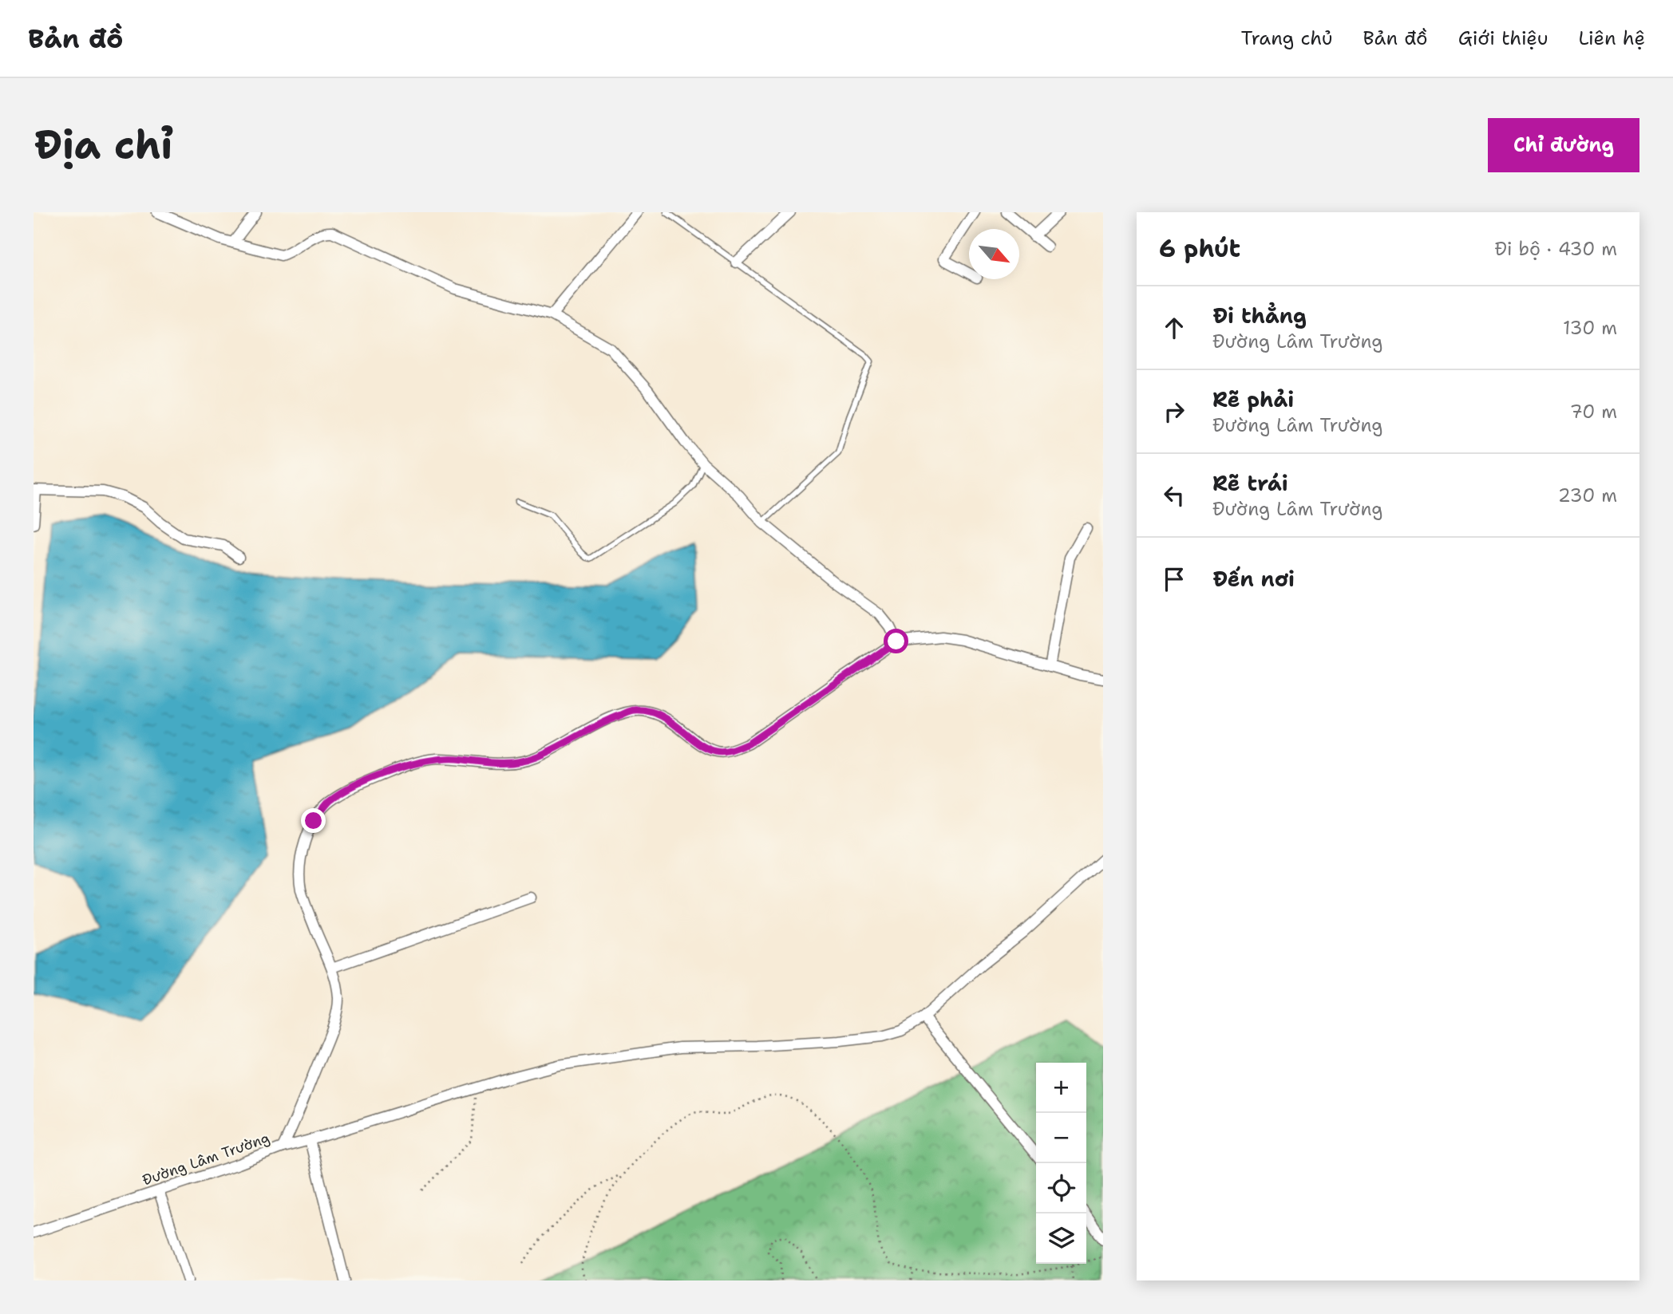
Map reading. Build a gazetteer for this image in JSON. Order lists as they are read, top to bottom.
{
  "streets": {
    "street": ["Đường Lâm Trường"]
  },
  "north": "bottom right",
  "page": {
    "header": "Bản đồ",
    "nav": [
      "Trang chủ",
      "Bản đồ",
      "Giới thiệu",
      "Liên hệ"
    ],
    "buttons": "Chỉ đường",
    "title": "Địa chỉ",
    "heading": ["6 phút", "Đi bộ · 430 m"],
    "list": [
      ["Đi thẳng", "Đường Lâm Trường", "130 m"],
      ["Rẽ phải", "Đường Lâm Trường", "70 m"],
      ["Rẽ trái", "Đường Lâm Trường", "230 m"],
      "Đến nơi"
    ],
    "map_buttons": ["+", "−"]
  }
}
